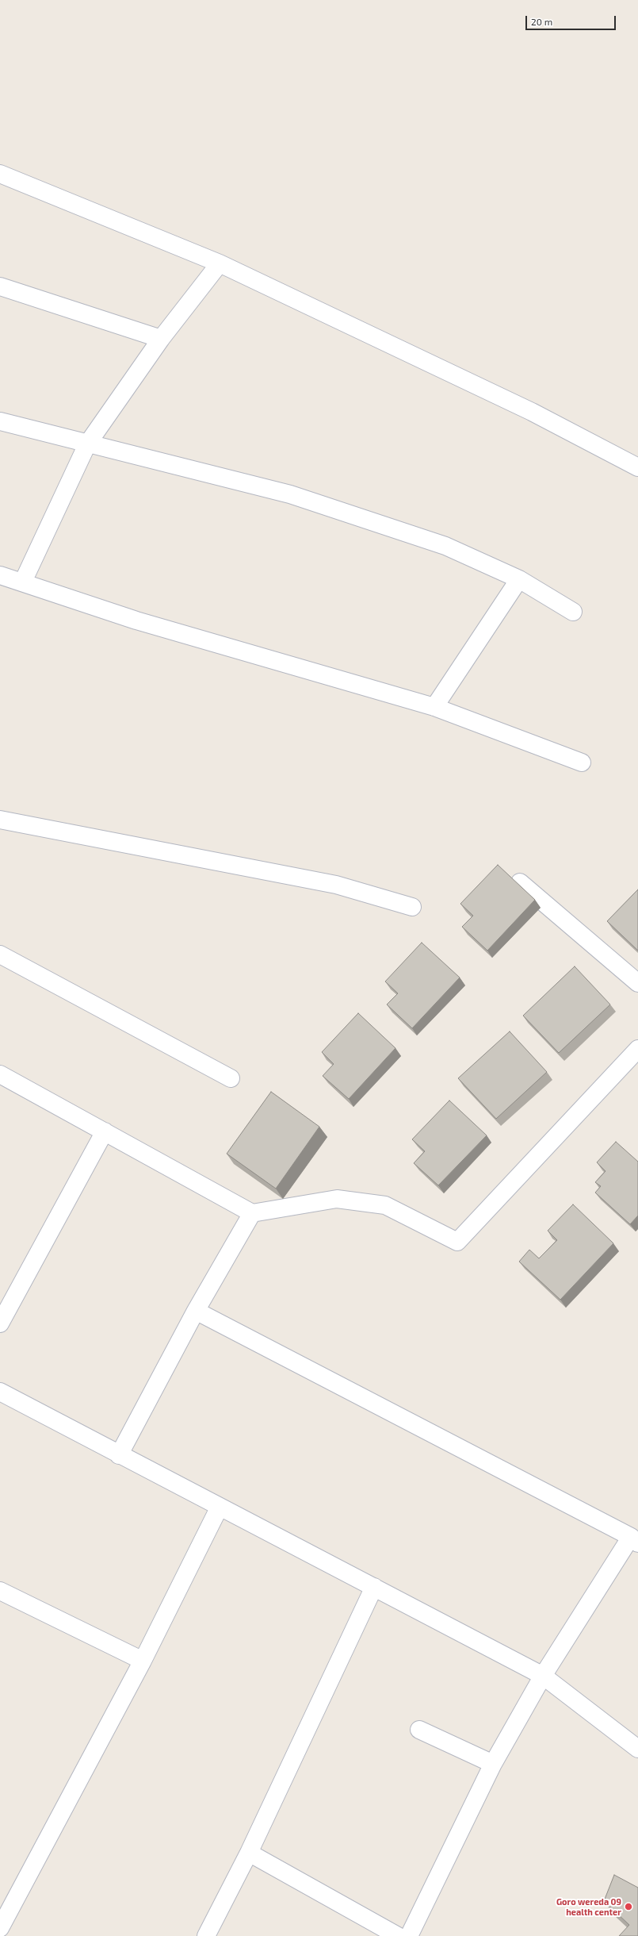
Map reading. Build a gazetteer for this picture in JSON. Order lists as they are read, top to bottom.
{
  "places": ["Goro wereda 09 health center"],
  "scale_bar": "20 m"
}
